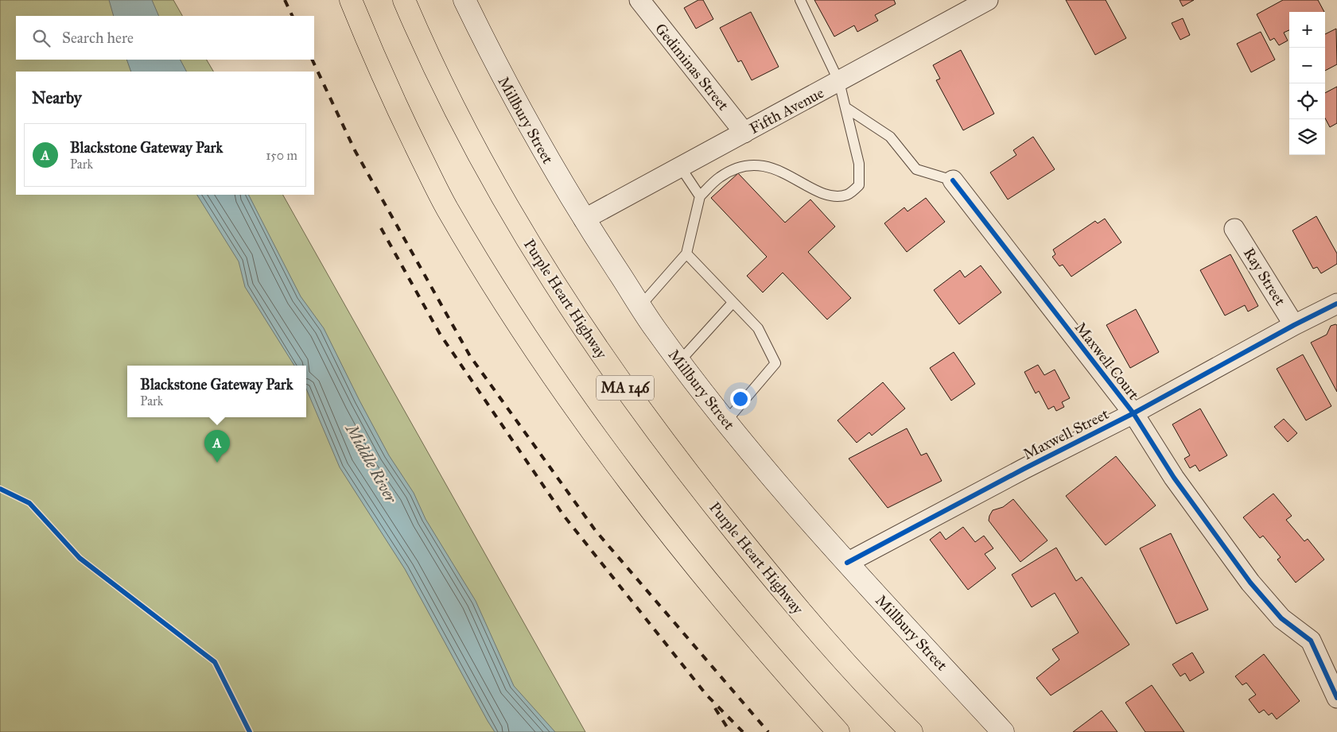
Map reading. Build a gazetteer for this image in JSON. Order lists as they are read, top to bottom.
{
  "streets": {
    "highway": ["Purple Heart Highway", "MA 146"],
    "main road": ["Millbury Street"],
    "street": [
      "Gediminas Street",
      "Fifth Avenue",
      "Ray Street",
      "Maxwell Court",
      "Maxwell Street"
    ]
  },
  "crossings": [
    ["Gediminas Street", "Fifth Avenue"],
    ["Fifth Avenue", "Millbury Street"],
    ["Millbury Street", "Maxwell Street"],
    ["Ray Street", "Maxwell Street"],
    ["Maxwell Court", "Maxwell Street"]
  ],
  "water": ["Middle River"],
  "page": {
    "map_buttons": ["+", "−"],
    "search": "Search here",
    "heading": "Nearby",
    "list": [
      {
        "mark": "A",
        "name": "Blackstone Gateway Park",
        "note": "Park",
        "value": "150 m"
      }
    ],
    "popup": ["Blackstone Gateway Park", "Park"],
    "pins": "A"
  }
}
